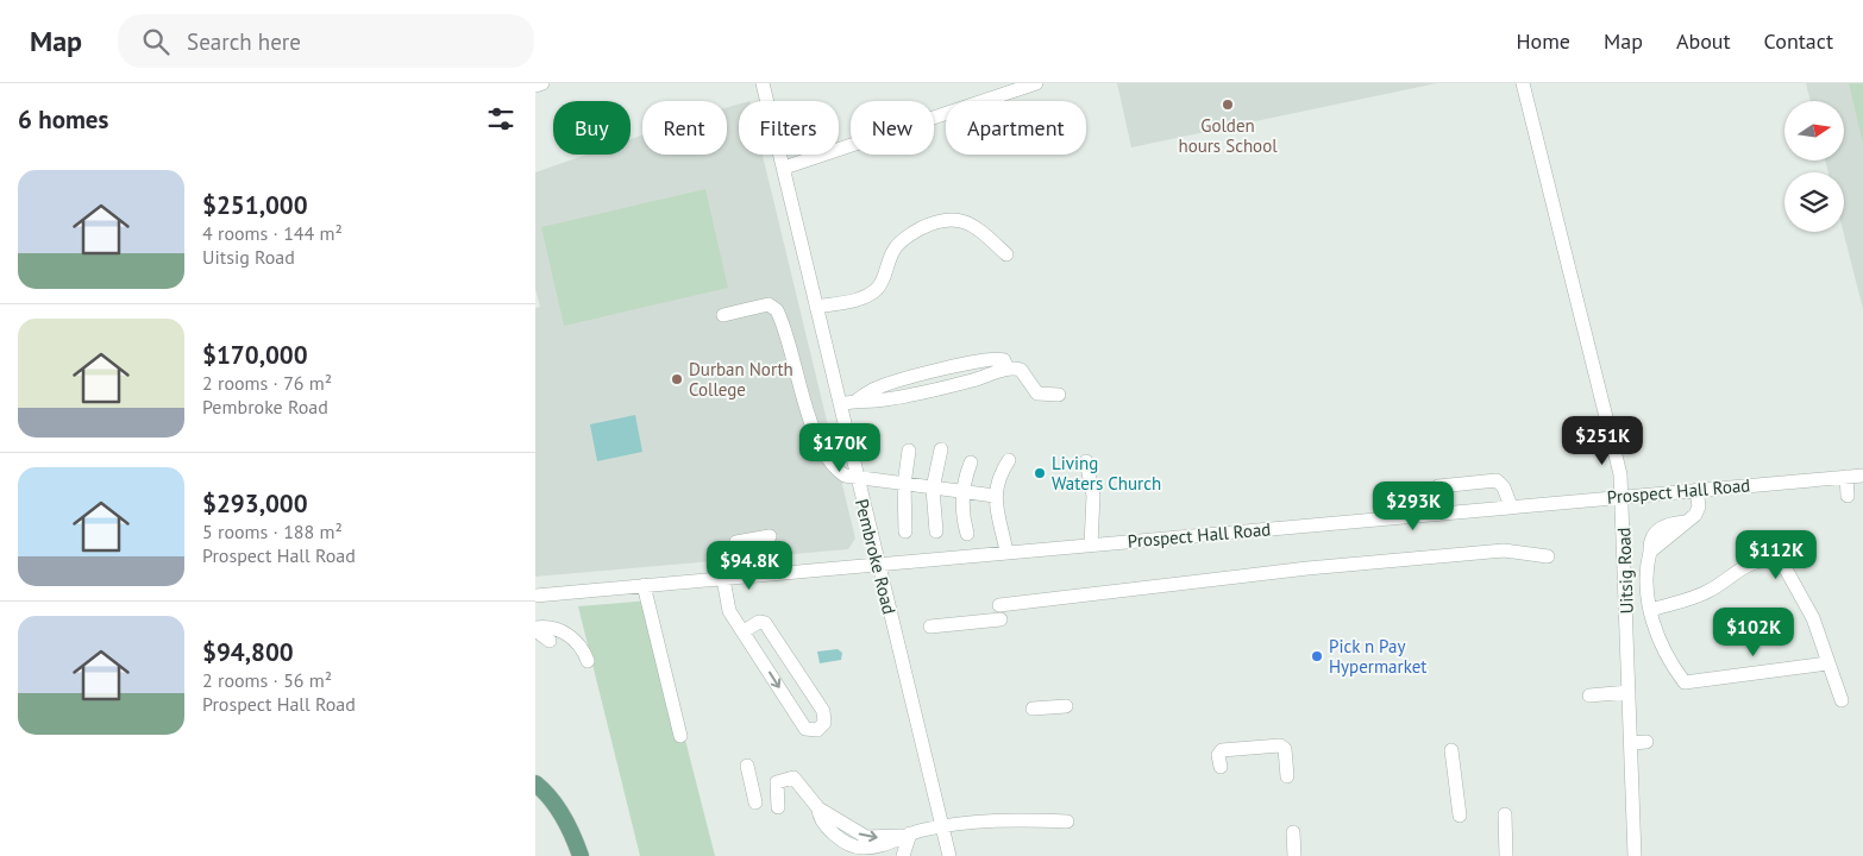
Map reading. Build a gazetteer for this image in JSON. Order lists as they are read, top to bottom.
{
  "streets": {
    "street": ["Prospect Hall Road", "Pembroke Road", "Uitsig Road"]
  },
  "crossings": [
    ["Prospect Hall Road", "Pembroke Road"],
    ["Prospect Hall Road", "Uitsig Road"]
  ],
  "places": [
    "Golden hours School",
    "Durban North College",
    "Living Waters Church",
    "Pick n Pay Hypermarket"
  ],
  "north": "right",
  "page": {
    "header": "Map",
    "search": "Search here",
    "nav": [
      "Home",
      "Map",
      "About",
      "Contact"
    ],
    "heading": "6 homes",
    "chip": [
      "Buy",
      "Rent",
      "Filters",
      "New",
      "Apartment"
    ],
    "list": [
      {
        "name": "$251,000",
        "note": "4 rooms · 144 m² · Uitsig Road"
      },
      {
        "name": "$170,000",
        "note": "2 rooms · 76 m² · Pembroke Road"
      },
      {
        "name": "$293,000",
        "note": "5 rooms · 188 m² · Prospect Hall Road"
      },
      {
        "name": "$94,800",
        "note": "2 rooms · 56 m² · Prospect Hall Road"
      }
    ],
    "price": [
      "$251K",
      "$170K",
      "$293K",
      "$112K",
      "$94.8K",
      "$102K"
    ]
  }
}
